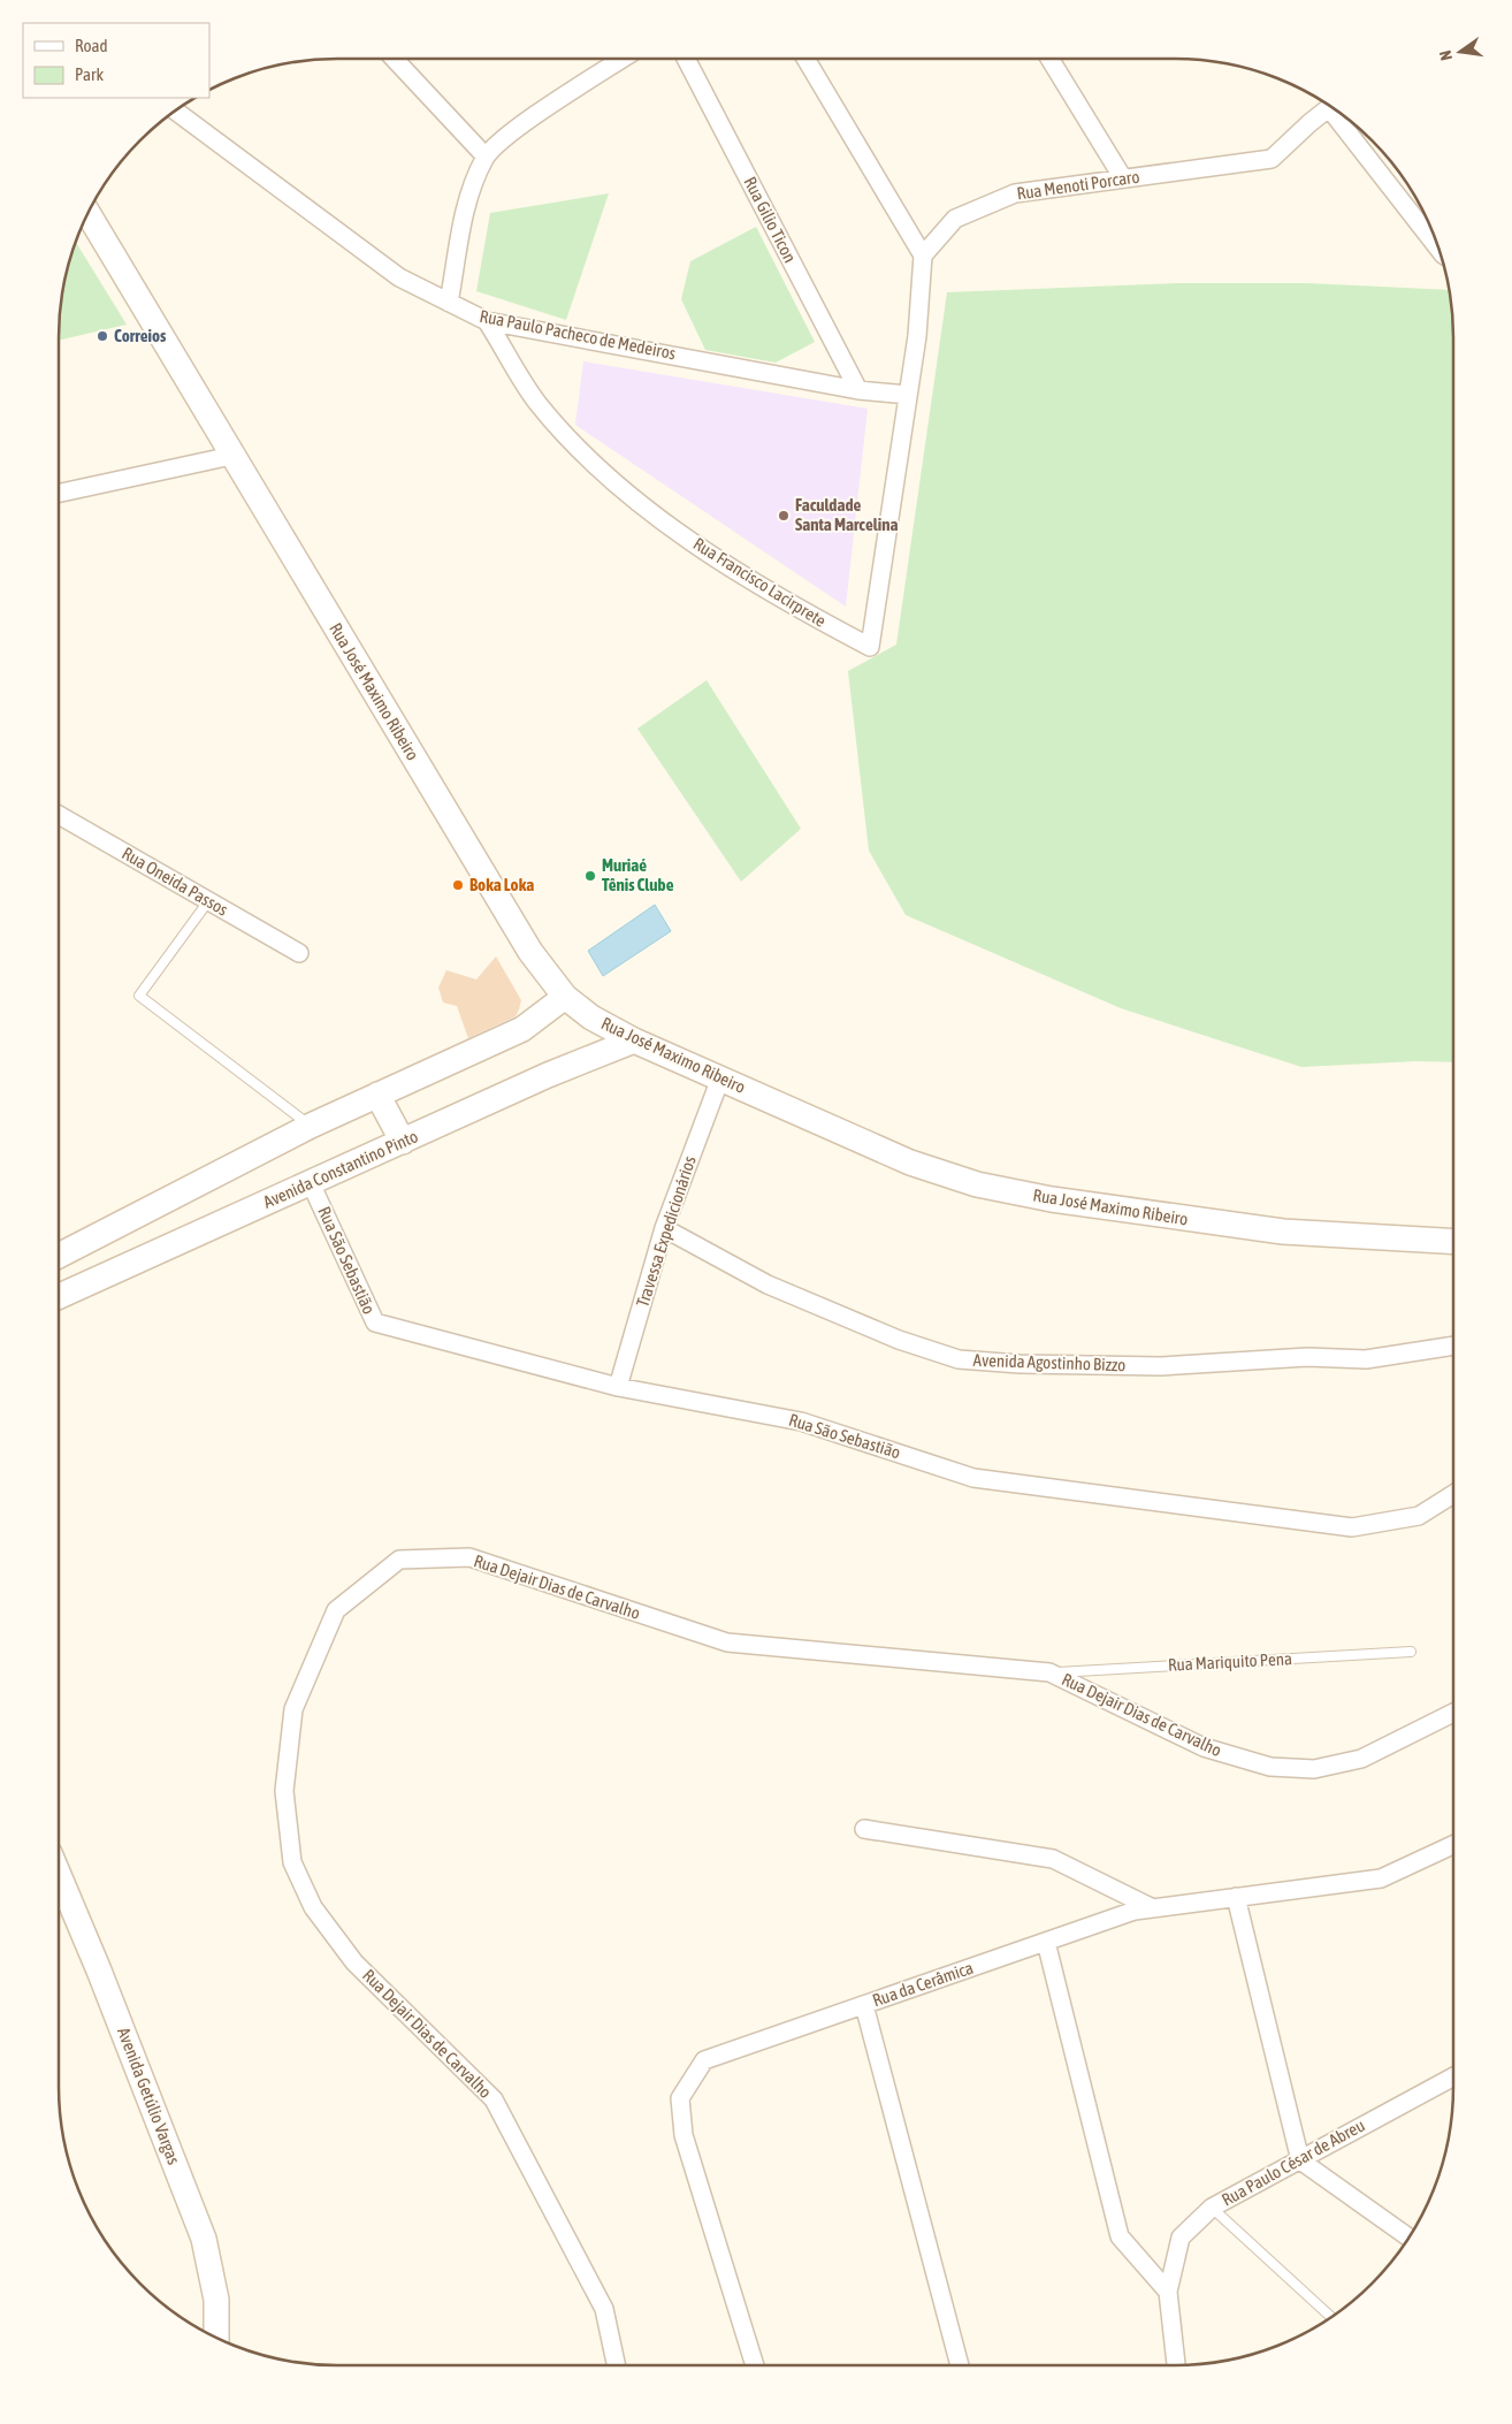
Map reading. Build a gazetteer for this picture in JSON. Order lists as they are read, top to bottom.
{
  "streets": {
    "street": [
      "Rua Menoti Porcaro",
      "Rua Gilio Ticon",
      "Rua Paulo Pacheco de Medeiros",
      "Rua Francisco Lacirprete",
      "Rua José Maximo Ribeiro",
      "Rua Oneida Passos",
      "Avenida Constantino Pinto",
      "Travessa Expedicionários",
      "Rua São Sebastião",
      "Avenida Agostinho Bizzo",
      "Rua Dejair Dias de Carvalho",
      "Rua da Cerâmica",
      "Avenida Getúlio Vargas",
      "Rua Paulo César de Abreu"
    ],
    "lane": ["Rua Mariquito Pena"]
  },
  "crossings": [
    ["Rua Gilio Ticon", "Rua Paulo Pacheco de Medeiros"],
    ["Rua Paulo Pacheco de Medeiros", "Rua Francisco Lacirprete"],
    ["Rua José Maximo Ribeiro", "Avenida Constantino Pinto"],
    ["Rua José Maximo Ribeiro", "Travessa Expedicionários"],
    ["Avenida Constantino Pinto", "Rua São Sebastião"],
    ["Travessa Expedicionários", "Rua São Sebastião"],
    ["Travessa Expedicionários", "Avenida Agostinho Bizzo"],
    ["Rua Dejair Dias de Carvalho", "Rua Mariquito Pena"]
  ],
  "places": [
    "Correios",
    "Faculdade Santa Marcelina",
    "Muriaé Tênis Clube",
    "Boka Loka"
  ],
  "legend": ["Road", "Park"],
  "north": "left"
}
